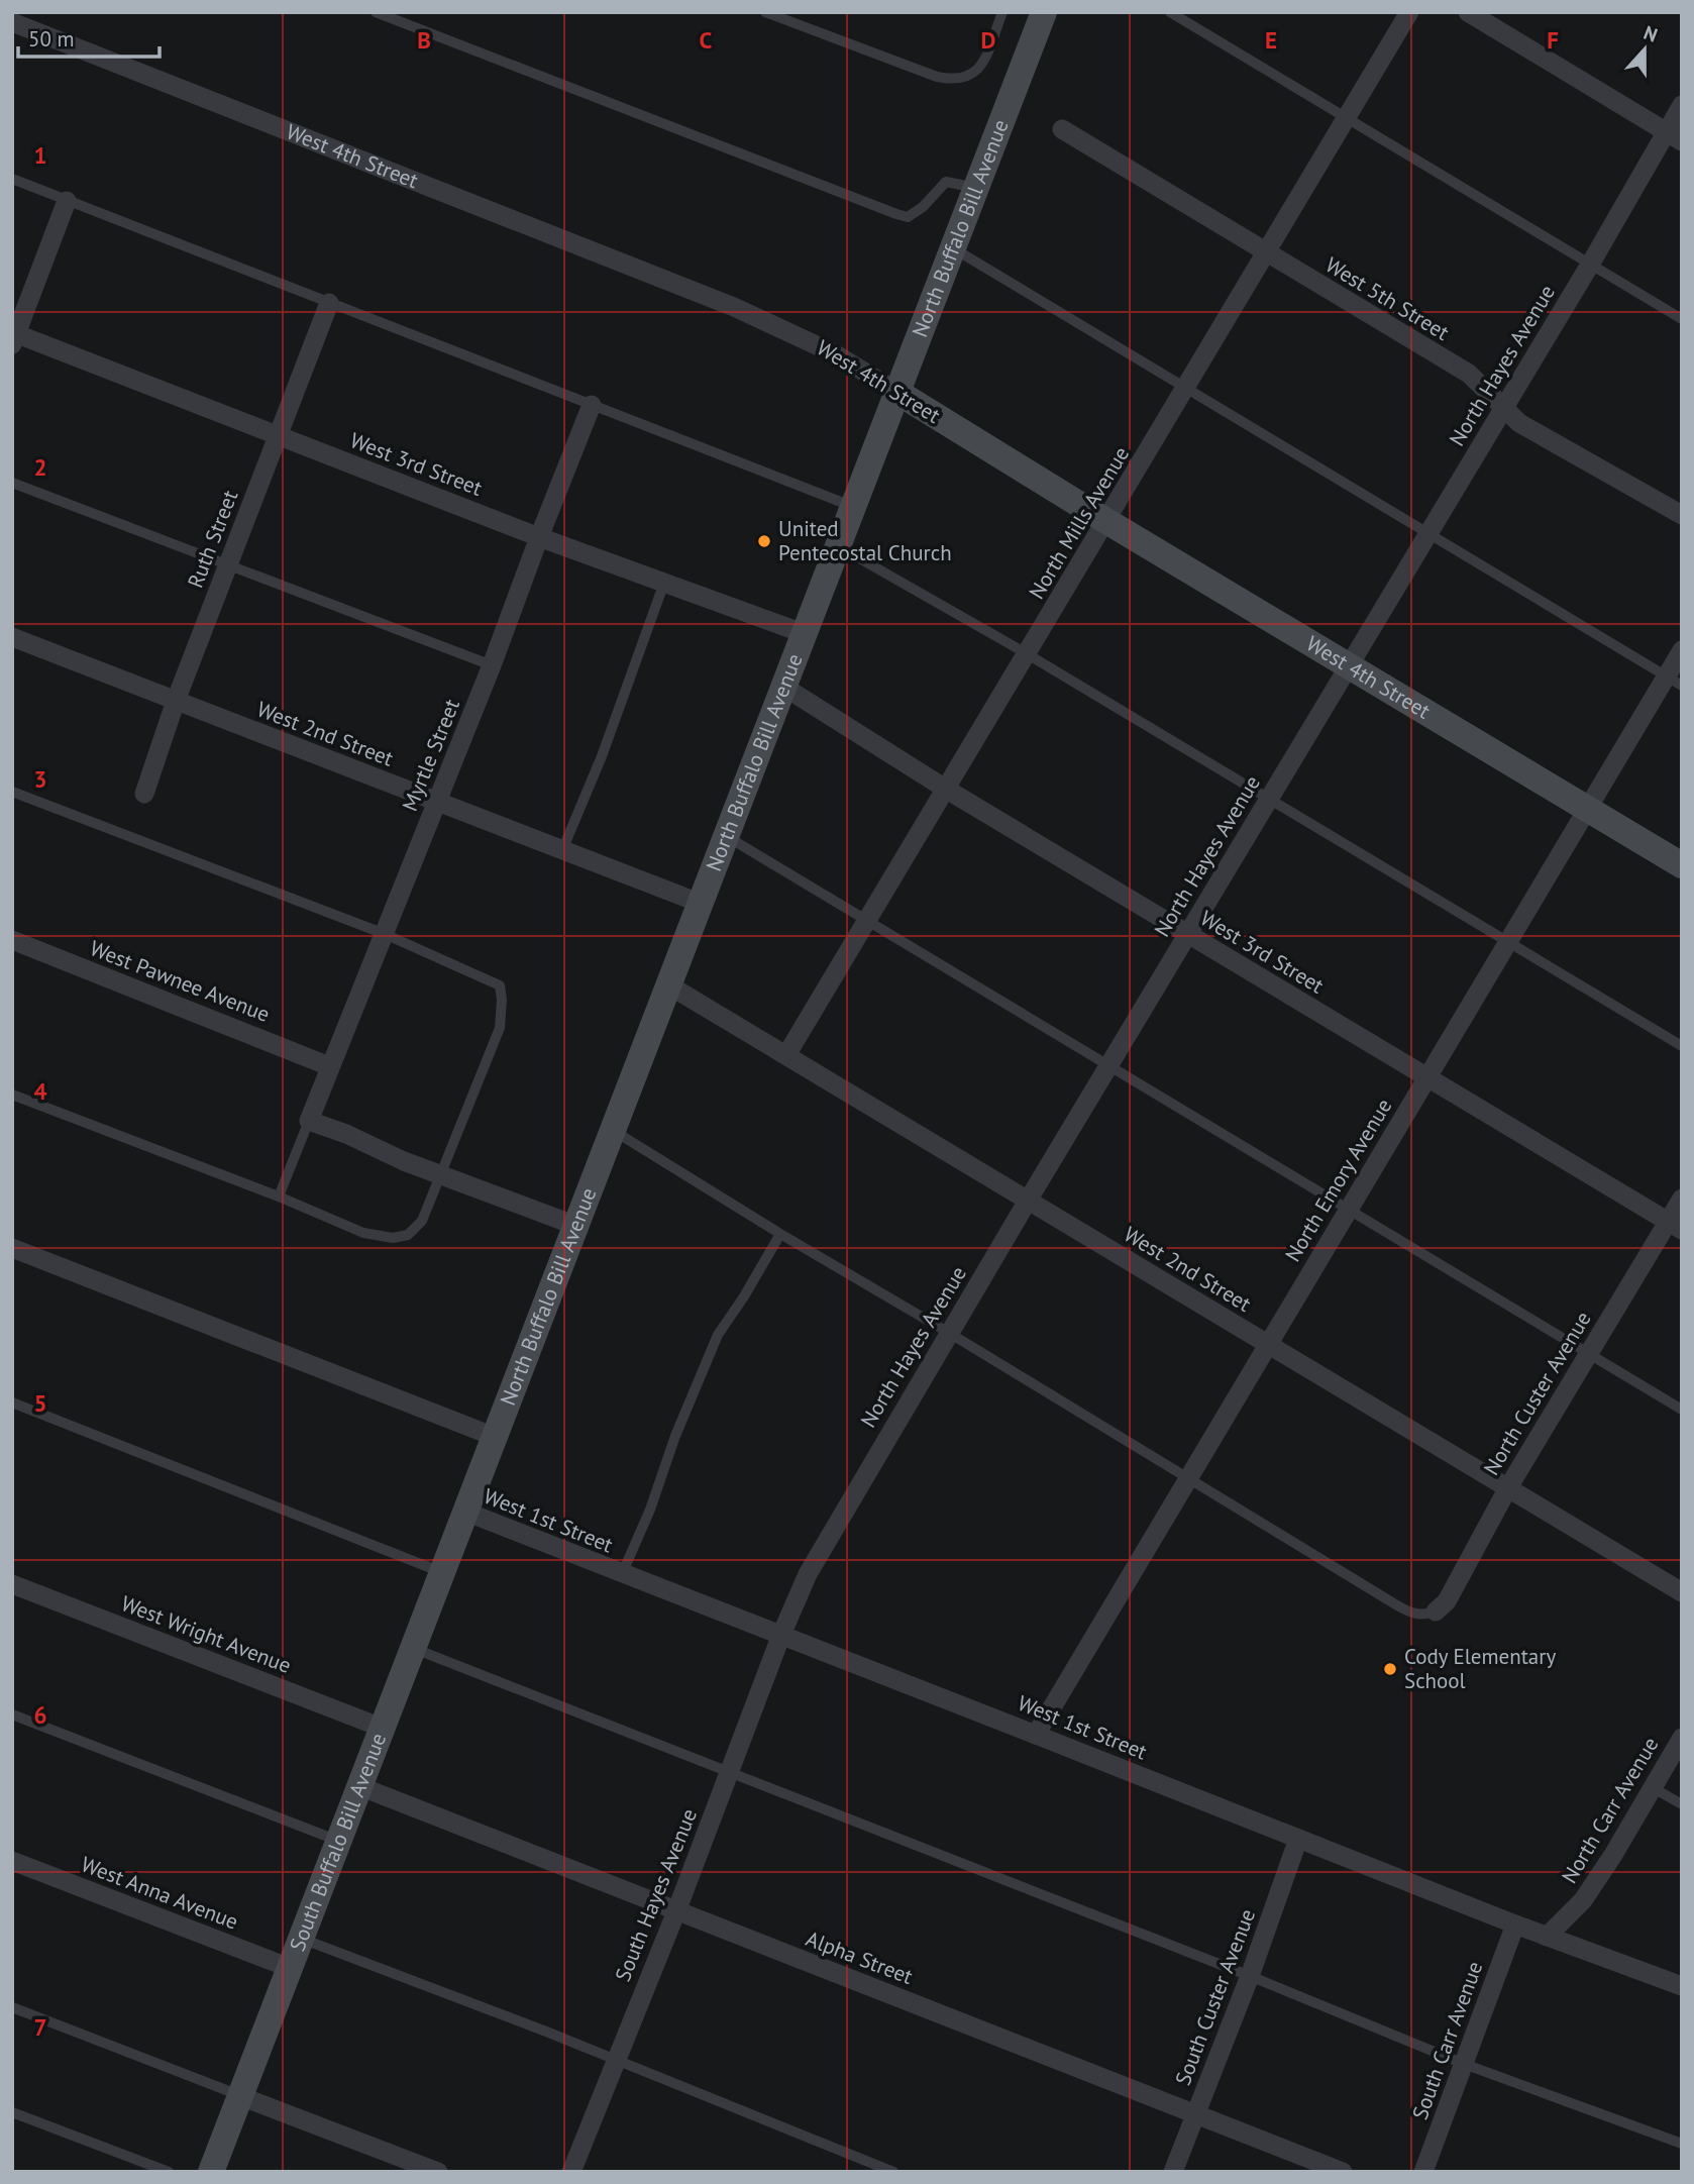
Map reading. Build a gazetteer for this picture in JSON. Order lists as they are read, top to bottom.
{
  "streets": {
    "main road": ["West 4th Street", "North Buffalo Bill Avenue", "South Buffalo Bill Avenue"],
    "street": [
      "West 5th Street",
      "North Hayes Avenue",
      "West 3rd Street",
      "North Mills Avenue",
      "Ruth Street",
      "West 2nd Street",
      "Myrtle Street",
      "West Pawnee Avenue",
      "North Emory Avenue",
      "North Custer Avenue",
      "West 1st Street",
      "West Wright Avenue",
      "North Carr Avenue",
      "West Anna Avenue",
      "South Hayes Avenue",
      "Alpha Street",
      "South Custer Avenue",
      "South Carr Avenue"
    ]
  },
  "crossings": [
    ["West 4th Street", "North Buffalo Bill Avenue"],
    ["West 4th Street", "North Hayes Avenue"],
    ["West 4th Street", "North Mills Avenue"],
    ["West 4th Street", "North Emory Avenue"],
    ["North Buffalo Bill Avenue", "West 3rd Street"],
    ["North Buffalo Bill Avenue", "West 2nd Street"],
    ["North Buffalo Bill Avenue", "West 1st Street"],
    ["North Buffalo Bill Avenue", "South Buffalo Bill Avenue"],
    ["West 5th Street", "North Hayes Avenue"],
    ["West 5th Street", "North Mills Avenue"],
    ["North Hayes Avenue", "West 3rd Street"],
    ["North Hayes Avenue", "West 2nd Street"],
    ["North Hayes Avenue", "West 1st Street"],
    ["North Hayes Avenue", "South Hayes Avenue"],
    ["West 3rd Street", "North Mills Avenue"],
    ["West 3rd Street", "Ruth Street"],
    ["West 3rd Street", "Myrtle Street"],
    ["West 3rd Street", "North Emory Avenue"],
    ["West 3rd Street", "North Custer Avenue"],
    ["North Mills Avenue", "West 2nd Street"],
    ["Ruth Street", "West 2nd Street"],
    ["West 2nd Street", "Myrtle Street"],
    ["West 2nd Street", "North Emory Avenue"],
    ["West 2nd Street", "North Custer Avenue"],
    ["Myrtle Street", "West Pawnee Avenue"],
    ["North Emory Avenue", "West 1st Street"],
    ["West 1st Street", "North Carr Avenue"],
    ["West 1st Street", "South Buffalo Bill Avenue"],
    ["West 1st Street", "South Hayes Avenue"],
    ["West 1st Street", "South Custer Avenue"],
    ["West 1st Street", "South Carr Avenue"],
    ["West Wright Avenue", "South Buffalo Bill Avenue"],
    ["South Buffalo Bill Avenue", "West Anna Avenue"],
    ["South Buffalo Bill Avenue", "Alpha Street"],
    ["South Hayes Avenue", "Alpha Street"],
    ["Alpha Street", "South Custer Avenue"]
  ],
  "places": ["United Pentecostal Church", "Cody Elementary School"],
  "scale_bar": "50 m",
  "north": "top",
  "grid": {
    "columns": [
      "B",
      "C",
      "D",
      "E",
      "F"
    ],
    "rows": [
      "1",
      "2",
      "3",
      "4",
      "5",
      "6",
      "7"
    ]
  }
}
